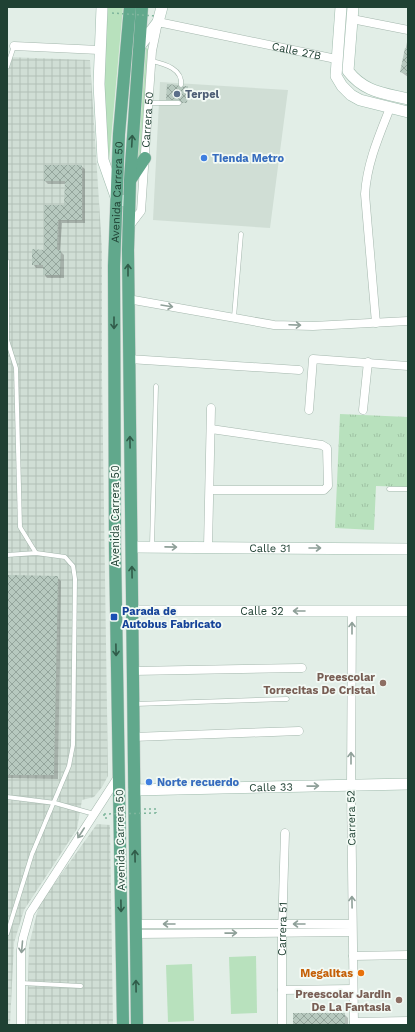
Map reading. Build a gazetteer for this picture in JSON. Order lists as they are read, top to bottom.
{
  "streets": {
    "main road": [
      "Calle 27B",
      "Avenida Carrera 50",
      "Calle 31",
      "Calle 32",
      "Calle 33"
    ],
    "street": ["Carrera 50", "Carrera 52", "Carrera 51"]
  },
  "crossings": [
    ["Calle 27B", "Carrera 50"],
    ["Carrera 50", "Avenida Carrera 50"],
    ["Avenida Carrera 50", "Calle 31"],
    ["Avenida Carrera 50", "Calle 32"],
    ["Avenida Carrera 50", "Calle 33"],
    ["Calle 32", "Carrera 52"],
    ["Calle 33", "Carrera 52"]
  ],
  "one_way": [
    "Calle 31",
    "Calle 32",
    "Calle 33",
    "Carrera 52"
  ],
  "places": {
    "other": [
      "Terpel",
      "Tienda Metro",
      "Preescolar Torrecitas De Cristal",
      "Norte recuerdo",
      "Megalitas",
      "Preescolar Jardin De La Fantasia"
    ],
    "transit": ["Parada de Autobus Fabricato"]
  }
}
